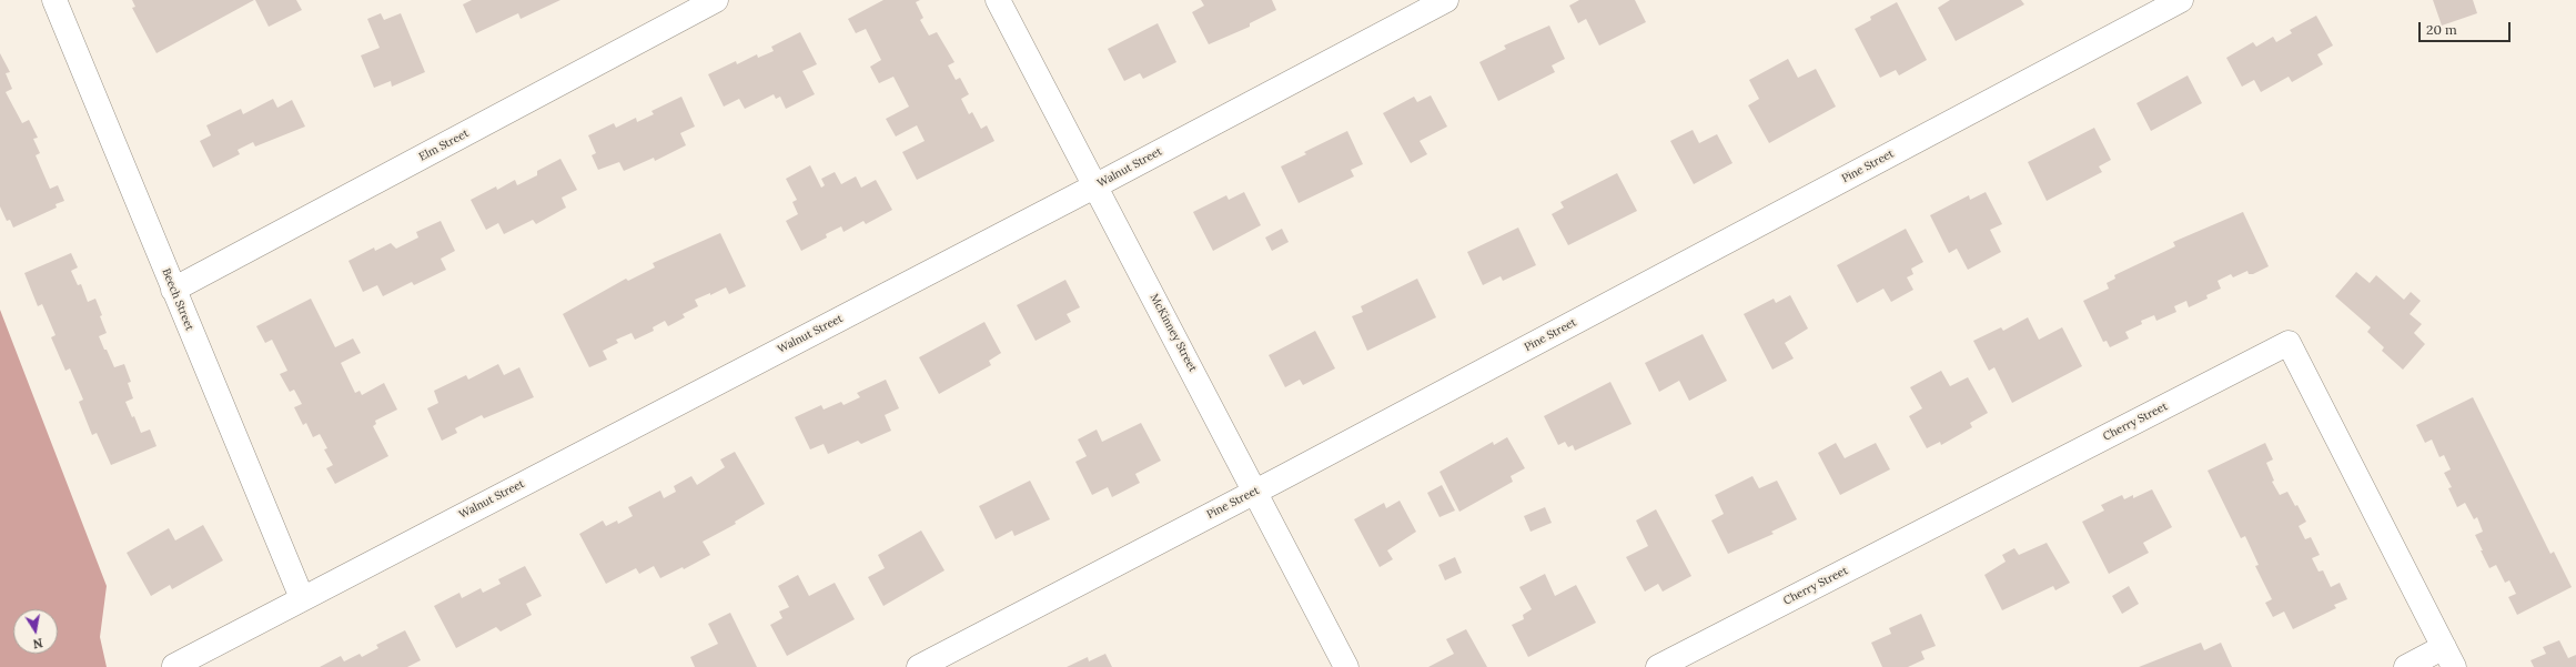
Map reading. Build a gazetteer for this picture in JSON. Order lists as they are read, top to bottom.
{
  "streets": {
    "street": [
      "Elm Street",
      "Pine Street",
      "Walnut Street",
      "Beech Street",
      "McKinney Street",
      "Cherry Street"
    ]
  },
  "crossings": [
    ["Elm Street", "Beech Street"],
    ["Pine Street", "McKinney Street"],
    ["Walnut Street", "Beech Street"],
    ["Walnut Street", "McKinney Street"]
  ],
  "scale_bar": "20 m",
  "north": "bottom"
}
